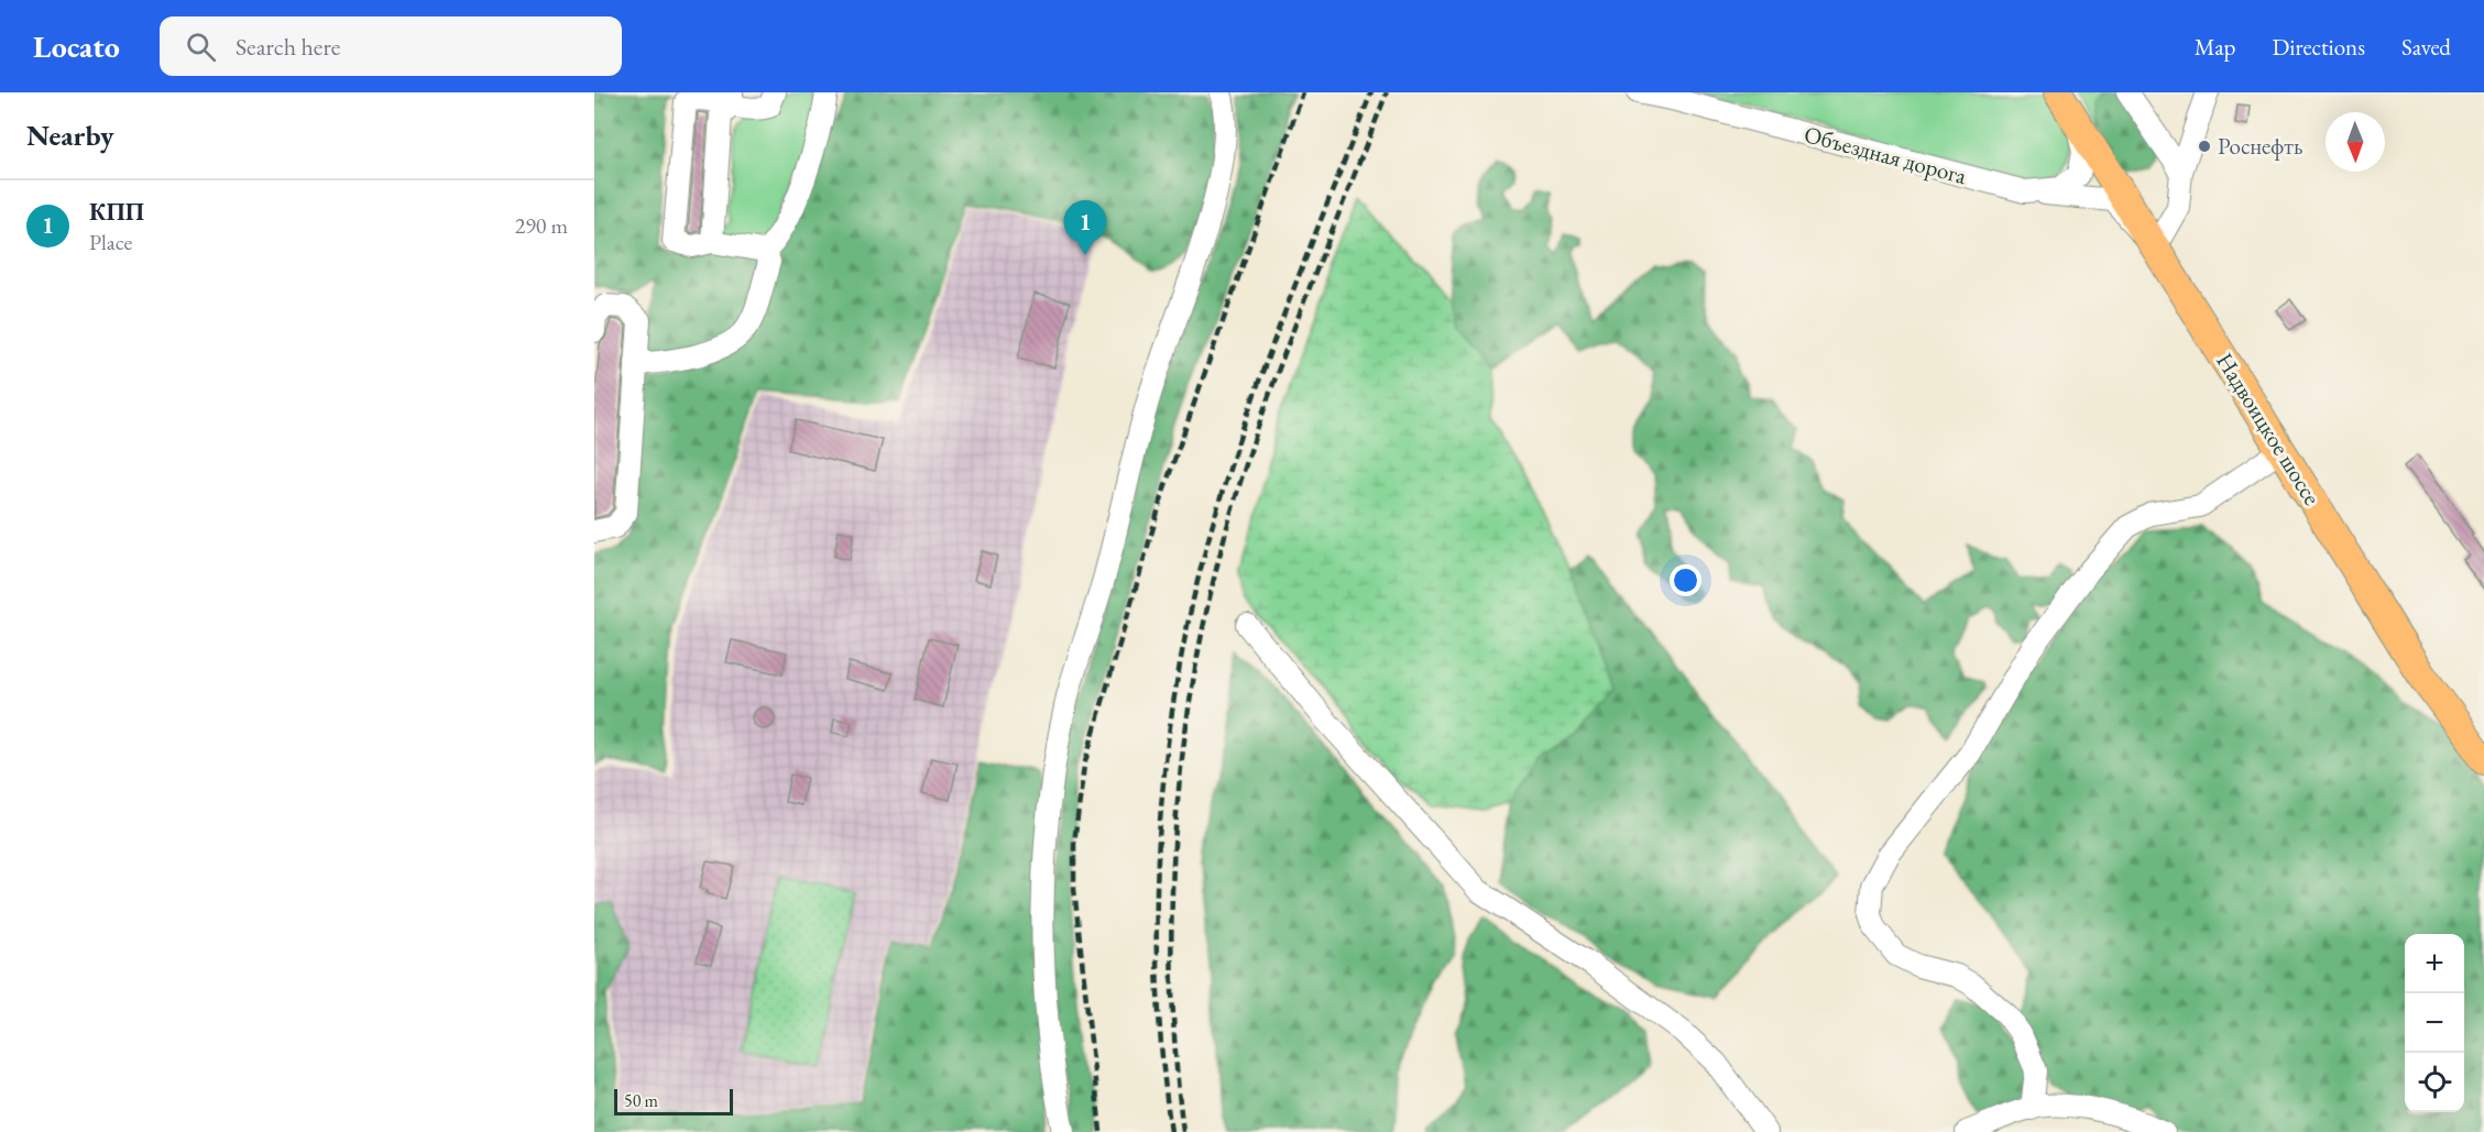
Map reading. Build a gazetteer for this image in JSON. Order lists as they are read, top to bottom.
{
  "streets": {
    "main road": ["Надвоицкое шоссе"],
    "street": ["Объездная дорога"]
  },
  "crossings": [
    ["Объездная дорога", "Надвоицкое шоссе"]
  ],
  "places": ["Роснефть"],
  "scale_bar": "50 m",
  "north": "bottom",
  "page": {
    "header": "Locato",
    "search": "Search here",
    "nav": ["Map", "Directions", "Saved"],
    "heading": "Nearby",
    "list": [
      {
        "mark": "1",
        "name": "КПП",
        "note": "Place",
        "value": "290 m"
      }
    ],
    "pins": "1",
    "map_buttons": ["+", "−"],
    "scale": "50 m"
  }
}
